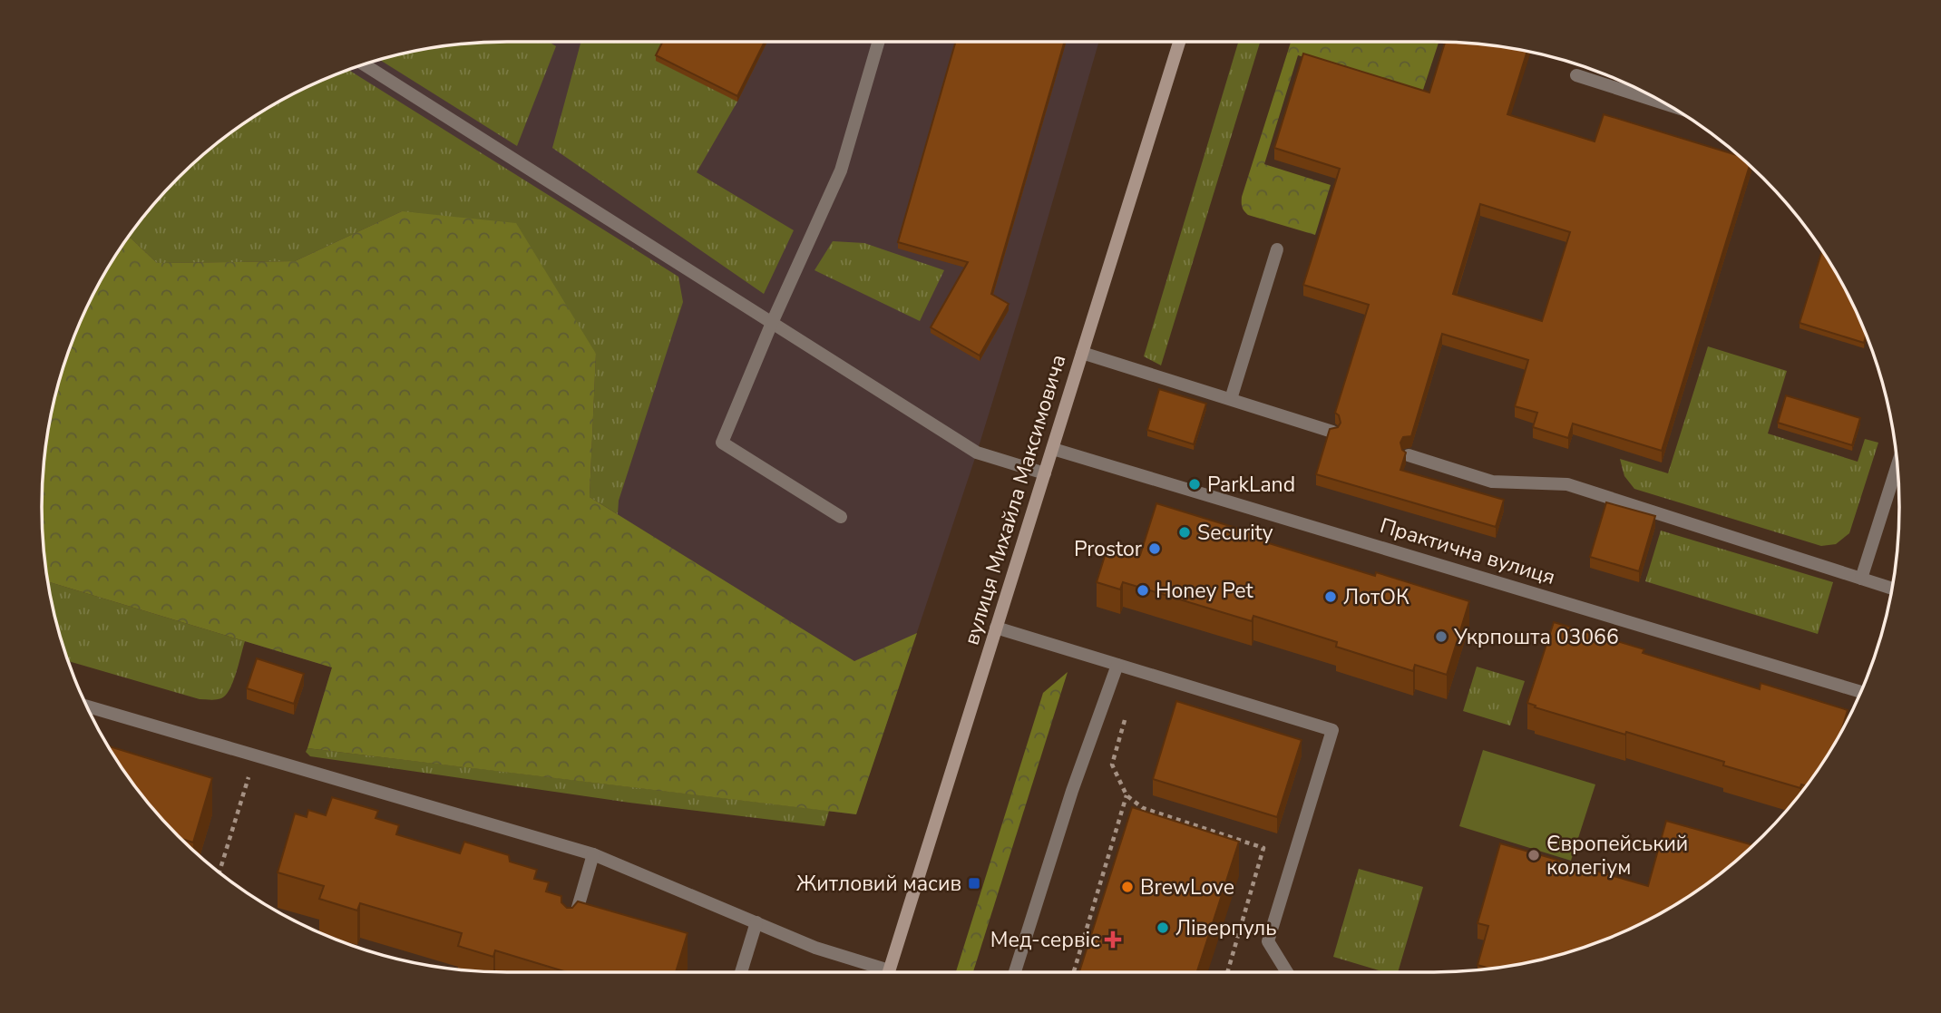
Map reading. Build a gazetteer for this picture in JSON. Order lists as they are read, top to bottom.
{
  "streets": {
    "main road": ["вулиця Михайла Максимовича"],
    "street": ["Практична вулиця"]
  },
  "crossings": [
    ["вулиця Михайла Максимовича", "Практична вулиця"]
  ],
  "places": {
    "other": [
      "ParkLand",
      "Security",
      "Prostor",
      "Honey Pet",
      "ЛотОК",
      "Укрпошта 03066",
      "Європейський колегіум",
      "BrewLove",
      "Ліверпуль"
    ],
    "transit": ["Житловий масив"],
    "health": ["Мед-сервіс"]
  }
}
